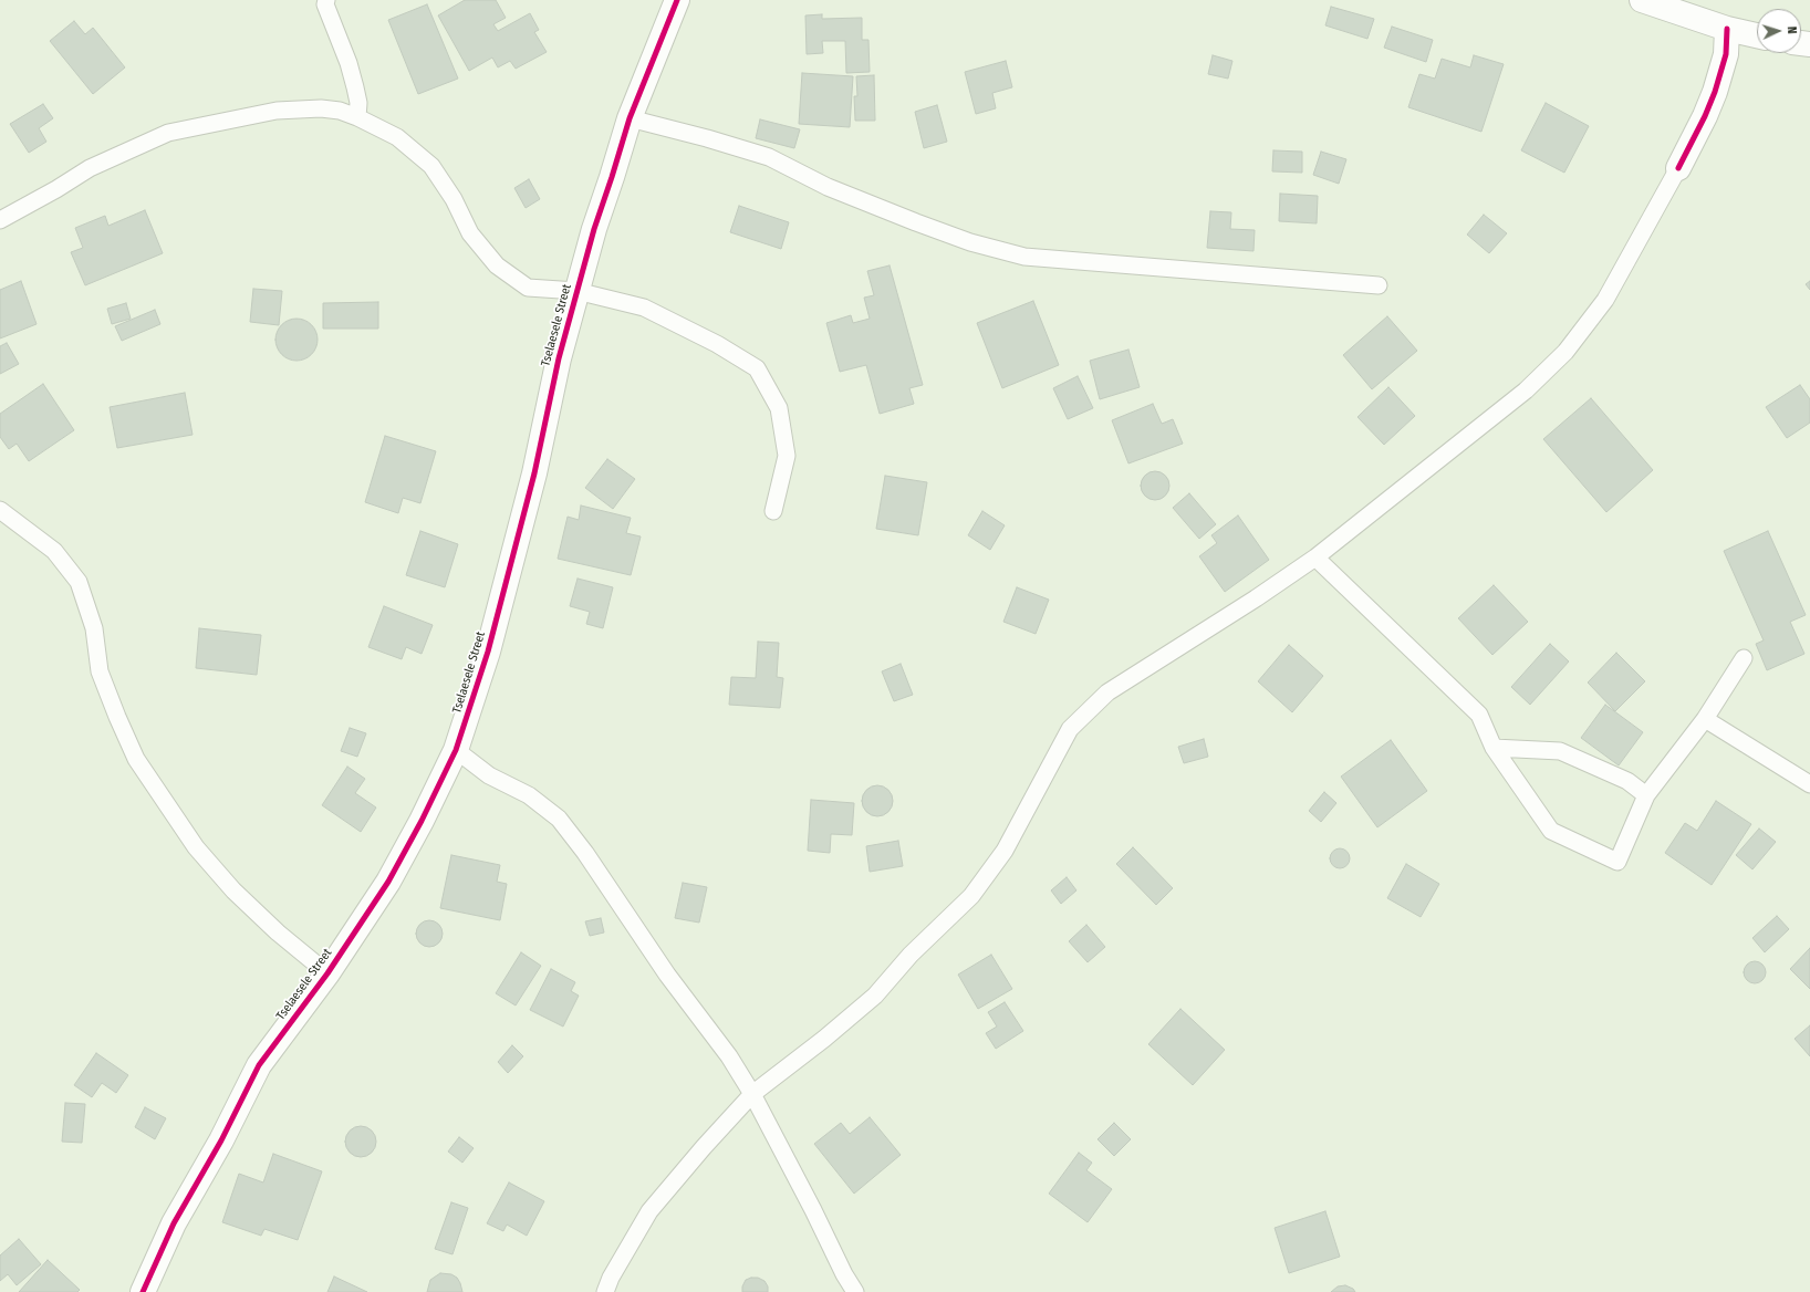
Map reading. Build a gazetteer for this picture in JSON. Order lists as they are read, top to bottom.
{
  "streets": {
    "street": ["Tselaesele Street"]
  },
  "north": "right"
}
